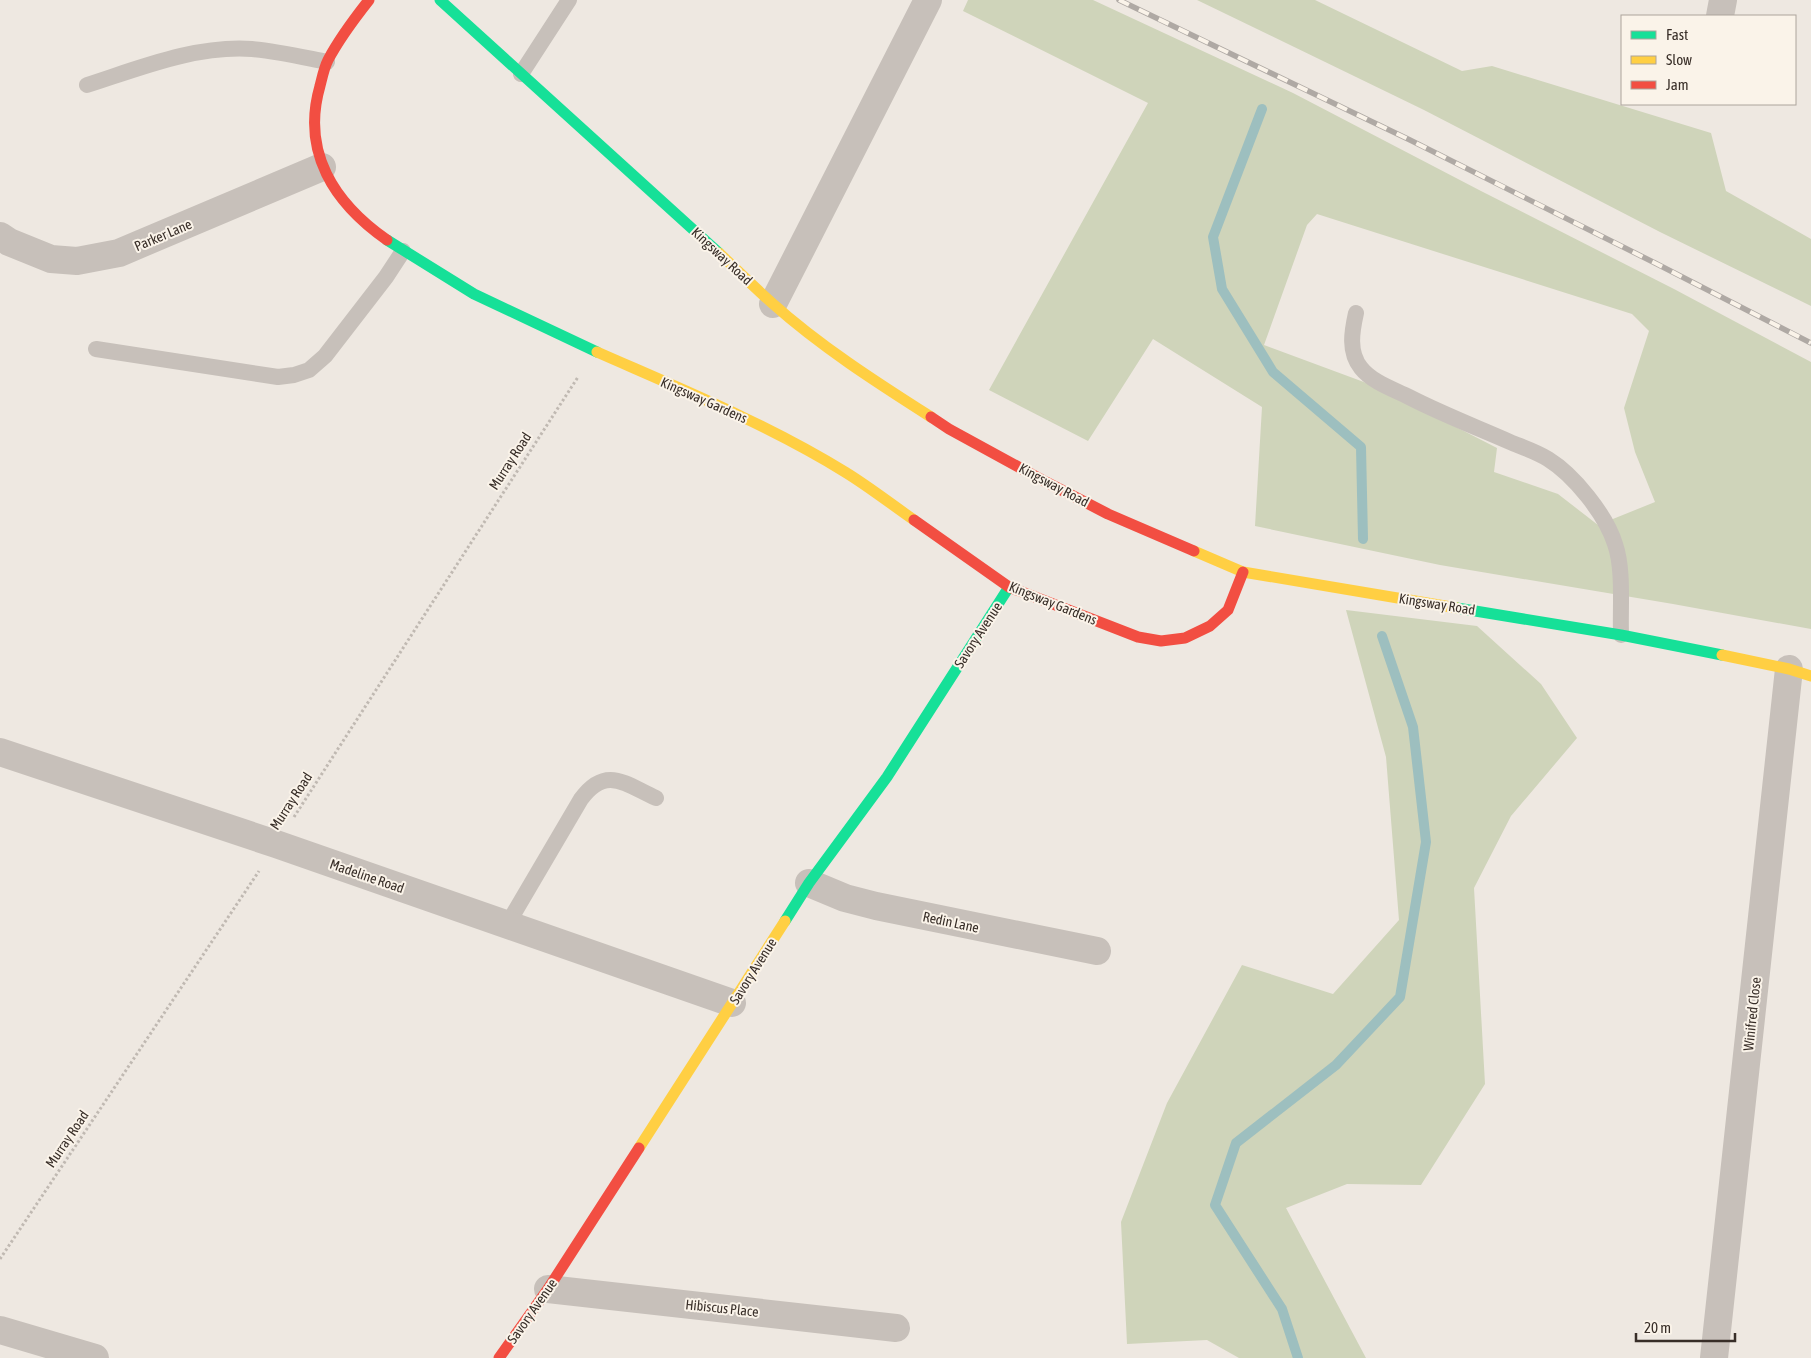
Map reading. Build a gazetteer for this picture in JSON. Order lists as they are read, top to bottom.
{
  "streets": {
    "street": [
      "Parker Lane",
      "Kingsway Road",
      "Kingsway Gardens",
      "Savory Avenue",
      "Madeline Road",
      "Redin Lane",
      "Winifred Close",
      "Hibiscus Place"
    ],
    "path": ["Murray Road"]
  },
  "crossings": [
    ["Parker Lane", "Kingsway Gardens"],
    ["Kingsway Road", "Kingsway Gardens"],
    ["Kingsway Road", "Winifred Close"],
    ["Kingsway Gardens", "Murray Road"],
    ["Kingsway Gardens", "Savory Avenue"],
    ["Murray Road", "Madeline Road"],
    ["Savory Avenue", "Madeline Road"],
    ["Savory Avenue", "Redin Lane"],
    ["Savory Avenue", "Hibiscus Place"]
  ],
  "legend": ["Fast", "Slow", "Jam"],
  "scale_bar": "20 m"
}
